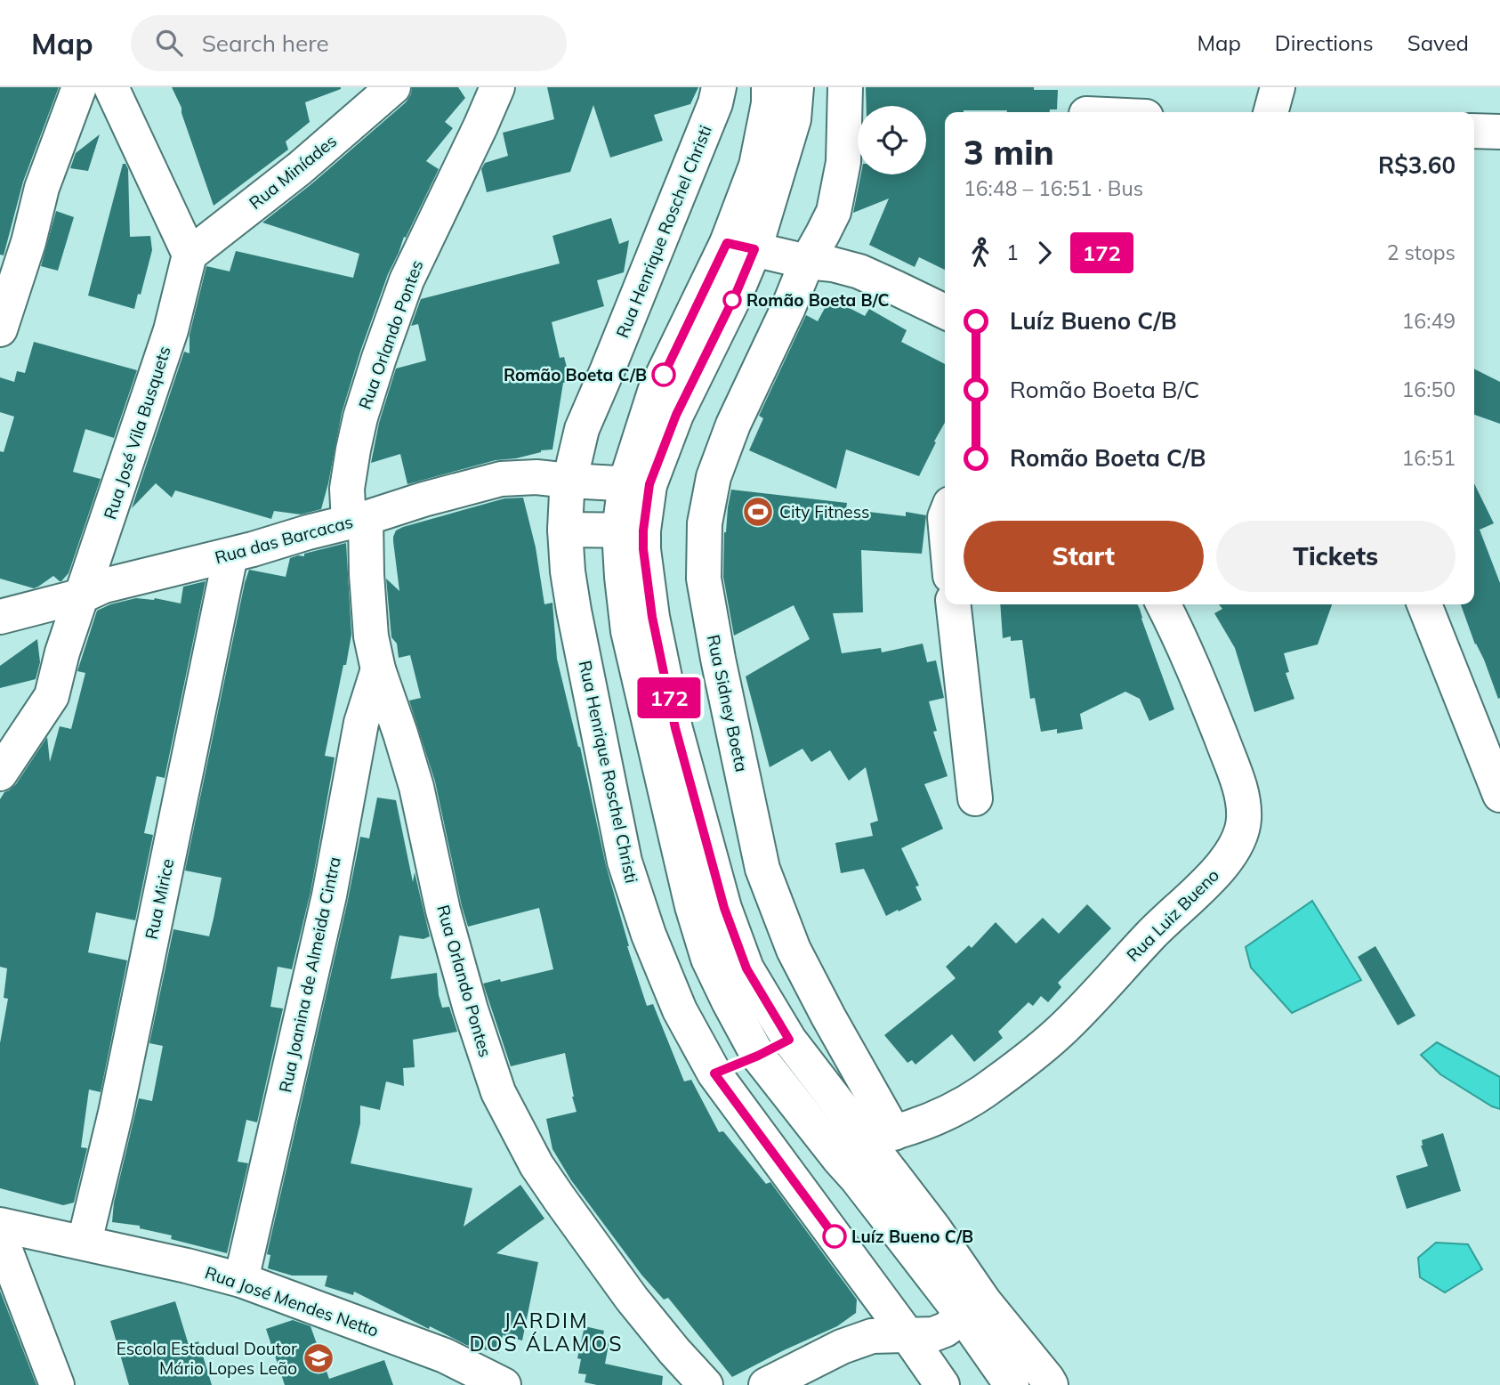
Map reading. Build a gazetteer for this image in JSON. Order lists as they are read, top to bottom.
{
  "streets": {
    "street": [
      "Rua Miníades",
      "Rua Henrique Roschel Christi",
      "Rua Orlando Pontes",
      "Rua José Vila Busquets",
      "Rua das Barcacas",
      "Rua Sidney Boeta",
      "Rua Mirice",
      "Rua Luiz Bueno",
      "Rua Joanina de Almeida Cintra",
      "Rua José Mendes Netto"
    ]
  },
  "crossings": [
    ["Rua Miníades", "Rua José Vila Busquets"],
    ["Rua Henrique Roschel Christi", "Rua das Barcacas"],
    ["Rua Orlando Pontes", "Rua das Barcacas"],
    ["Rua Orlando Pontes", "Rua Joanina de Almeida Cintra"],
    ["Rua José Vila Busquets", "Rua das Barcacas"],
    ["Rua das Barcacas", "Rua Mirice"],
    ["Rua Sidney Boeta", "Rua Luiz Bueno"],
    ["Rua Mirice", "Rua José Mendes Netto"],
    ["Rua Joanina de Almeida Cintra", "Rua José Mendes Netto"]
  ],
  "districts": ["JARDIM DOS ÁLAMOS"],
  "places": {
    "other": ["Romão Boeta B/C", "Romão Boeta C/B", "Luíz Bueno C/B"],
    "sports": ["City Fitness"],
    "school or university": ["Escola Estadual Doutor Mário Lopes Leão"]
  },
  "lines": ["bus line 172"],
  "page": {
    "header": "Map",
    "search": "Search here",
    "nav": ["Map", "Directions", "Saved"],
    "on_map": "172",
    "heading": ["3 min", "16:48 – 16:51 · Bus", "R$3.60"],
    "legs": ["1", "172", "2 stops"],
    "list": [
      {
        "name": "Luíz Bueno C/B",
        "value": "16:49"
      },
      {
        "name": "Romão Boeta B/C",
        "value": "16:50"
      },
      {
        "name": "Romão Boeta C/B",
        "value": "16:51"
      }
    ],
    "buttons": ["Start", "Tickets"]
  }
}
